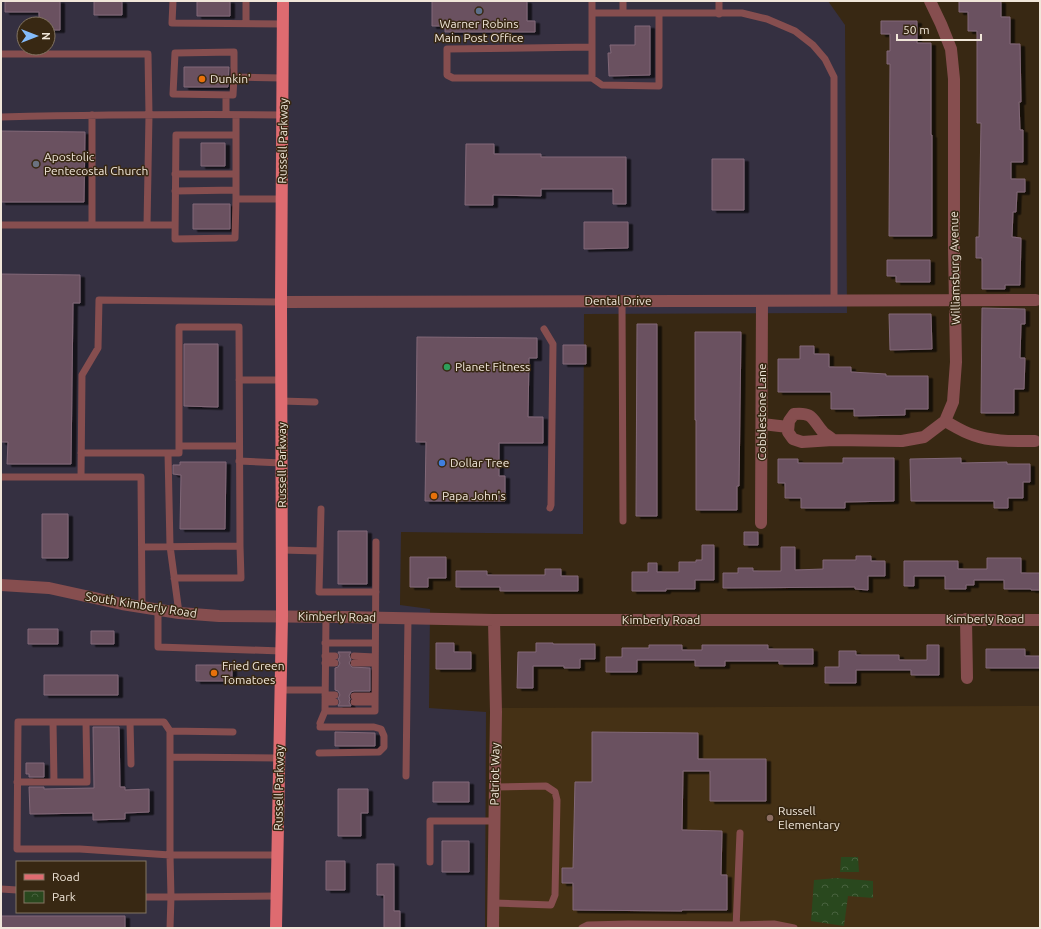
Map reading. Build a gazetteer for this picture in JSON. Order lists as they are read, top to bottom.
{
  "streets": {
    "main road": ["Russell Parkway"],
    "street": [
      "Williamsburg Avenue",
      "Dental Drive",
      "Cobblestone Lane",
      "South Kimberly Road",
      "Kimberly Road",
      "Patriot Way"
    ]
  },
  "crossings": [
    ["Russell Parkway", "Dental Drive"],
    ["Russell Parkway", "South Kimberly Road"],
    ["Russell Parkway", "Kimberly Road"],
    ["Williamsburg Avenue", "Dental Drive"],
    ["Dental Drive", "Cobblestone Lane"],
    ["South Kimberly Road", "Kimberly Road"],
    ["Kimberly Road", "Patriot Way"]
  ],
  "places": [
    "Warner Robins Main Post Office",
    "Dunkin'",
    "Apostolic Pentecostal Church",
    "Planet Fitness",
    "Dollar Tree",
    "Papa John's",
    "Fried Green Tomatoes",
    "Russell Elementary"
  ],
  "legend": ["Road", "Park"],
  "scale_bar": "50 m",
  "north": "right"
}
